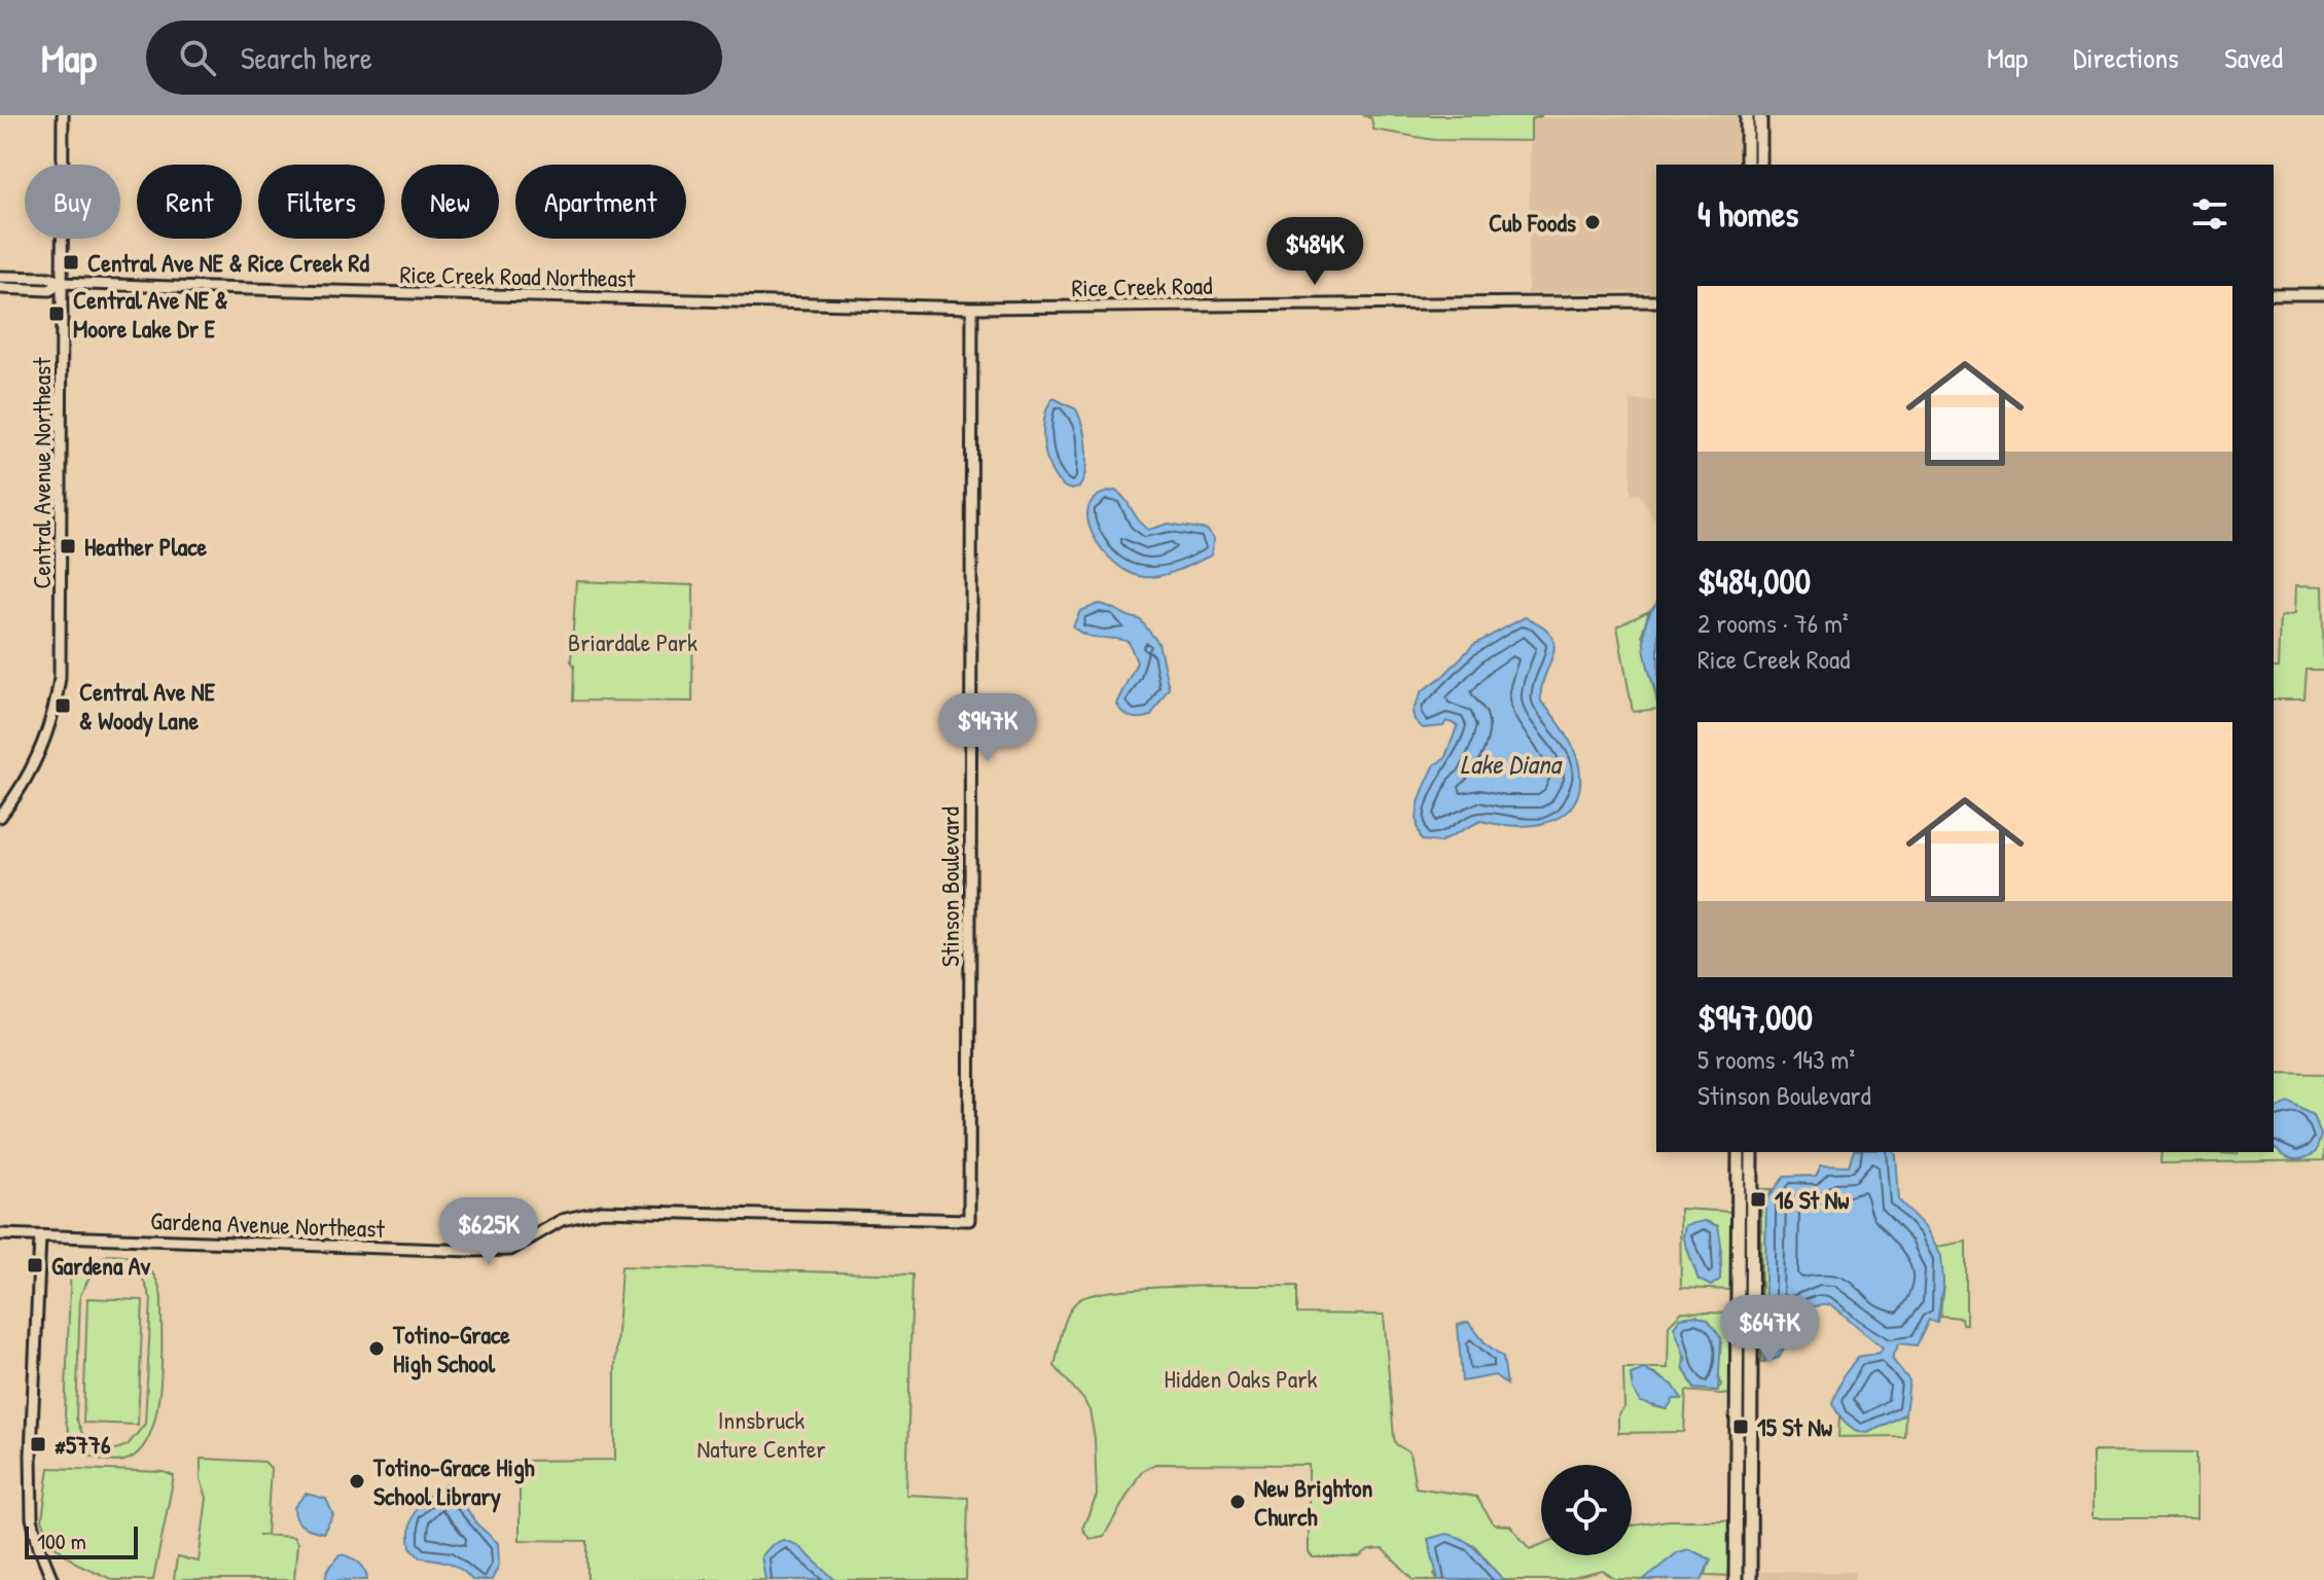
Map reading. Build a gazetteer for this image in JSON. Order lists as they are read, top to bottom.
{
  "streets": {
    "street": [
      "Rice Creek Road Northeast",
      "Rice Creek Road",
      "Central Avenue Northeast",
      "Stinson Boulevard",
      "Gardena Avenue Northeast"
    ]
  },
  "crossings": [
    ["Rice Creek Road Northeast", "Rice Creek Road"],
    ["Rice Creek Road Northeast", "Central Avenue Northeast"],
    ["Rice Creek Road Northeast", "Stinson Boulevard"],
    ["Rice Creek Road", "Stinson Boulevard"],
    ["Stinson Boulevard", "Gardena Avenue Northeast"]
  ],
  "water": ["Lake Diana"],
  "parks": ["Briardale Park", "Hidden Oaks Park", "Innsbruck Nature Center"],
  "places": {
    "other": [
      "Cub Foods",
      "Totino-Grace High School",
      "Totino-Grace High School Library",
      "New Brighton Church"
    ],
    "transit": [
      "Central Ave NE & Rice Creek Rd",
      "Central Ave NE & Moore Lake Dr E",
      "Heather Place",
      "Central Ave NE & Woody Lane",
      "16 St Nw",
      "Gardena Av",
      "15 St Nw",
      "#5776"
    ]
  },
  "scale_bar": "100 m",
  "page": {
    "header": "Map",
    "search": "Search here",
    "nav": ["Map", "Directions", "Saved"],
    "chip": [
      "Buy",
      "Rent",
      "Filters",
      "New",
      "Apartment"
    ],
    "heading": "4 homes",
    "price": [
      "$484K",
      "$947K",
      "$625K",
      "$647K"
    ],
    "list": [
      {
        "name": "$484,000",
        "note": "2 rooms · 76 m² · Rice Creek Road"
      },
      {
        "name": "$947,000",
        "note": "5 rooms · 143 m² · Stinson Boulevard"
      }
    ],
    "scale": "100 m"
  }
}
